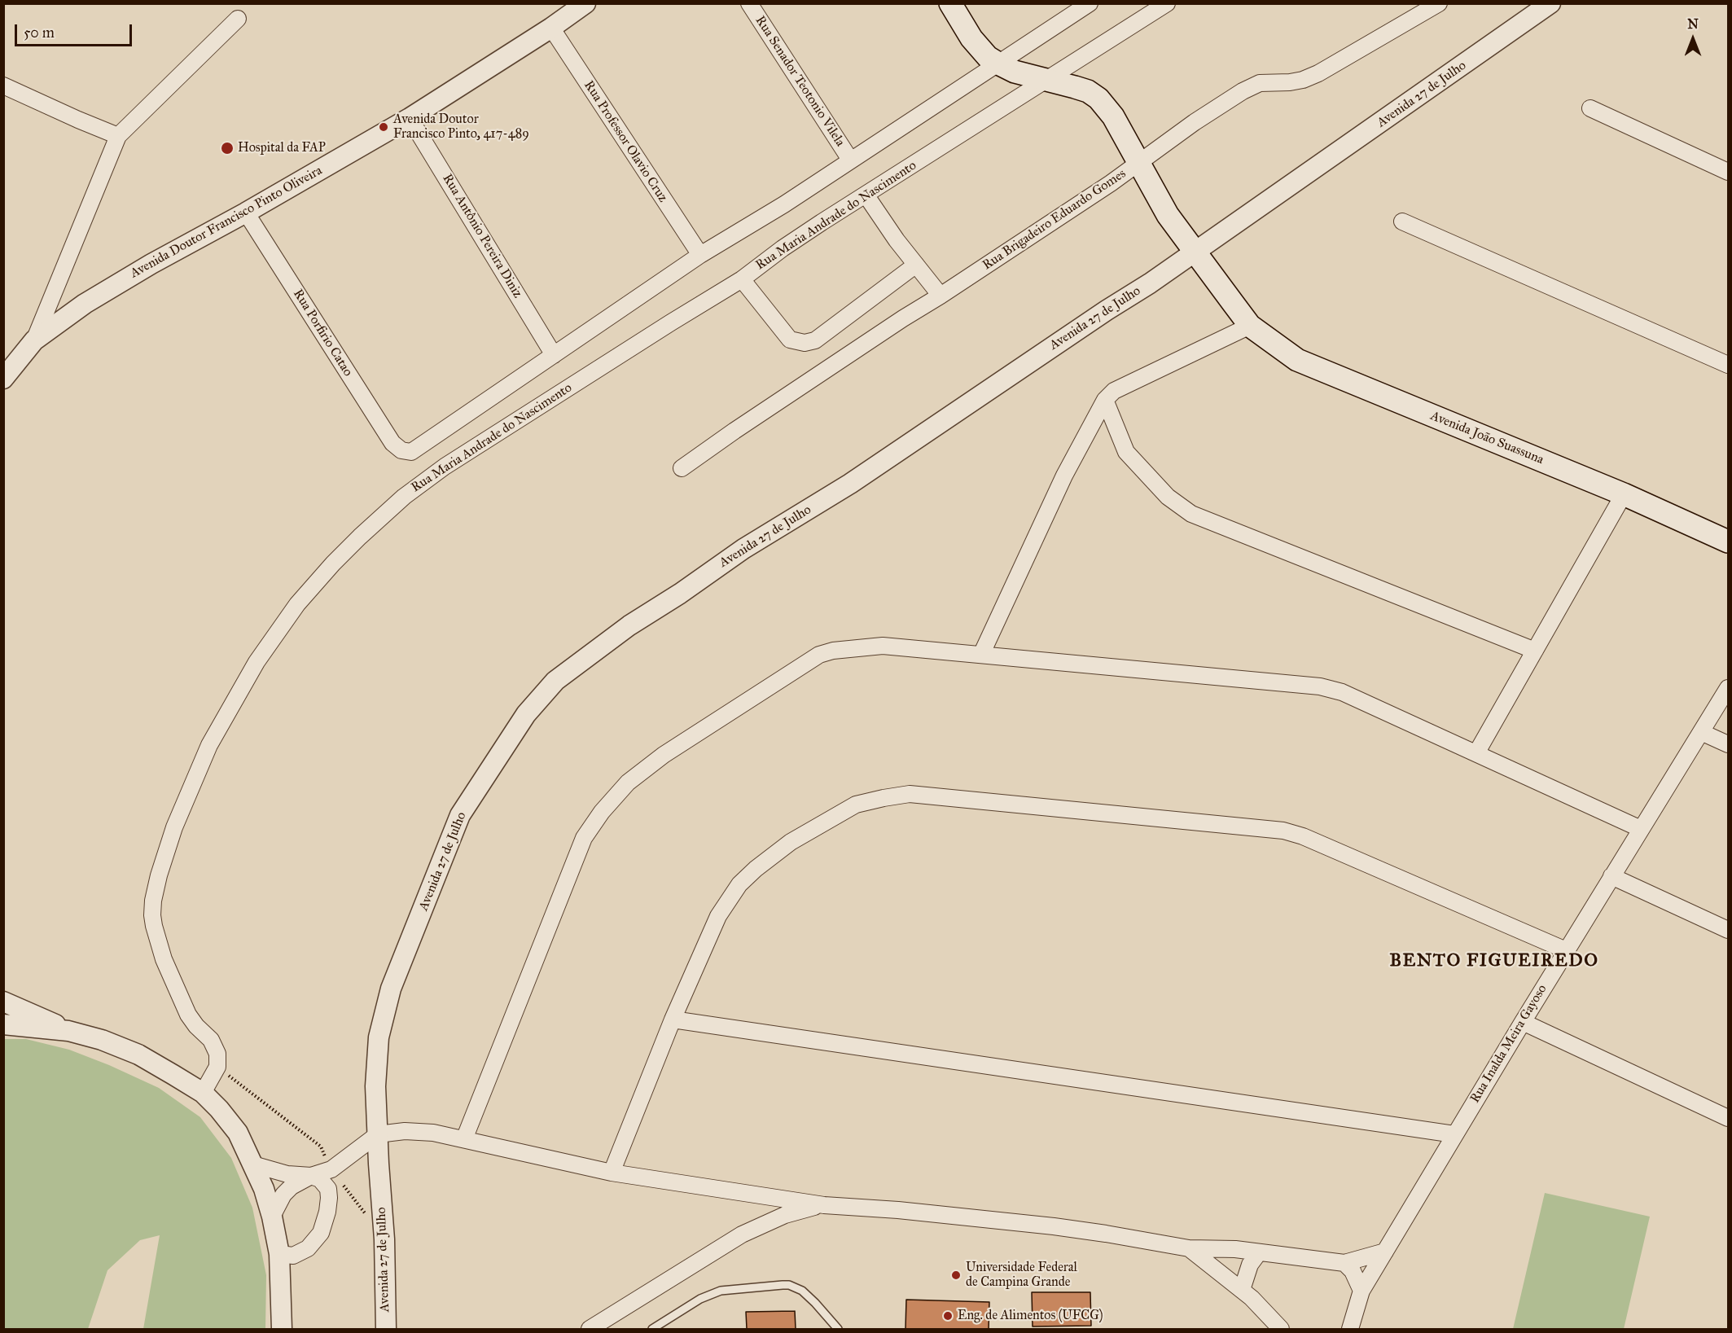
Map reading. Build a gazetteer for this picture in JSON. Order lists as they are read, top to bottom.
{
  "streets": {
    "main road": ["Avenida João Suassuna"],
    "street": [
      "Rua Senador Teotonio Vilela",
      "Avenida 27 de Julho",
      "Rua Professor Olavio Cruz",
      "Rua Maria Andrade do Nascimento",
      "Rua Brigadeiro Eduardo Gomes",
      "Avenida Doutor Francisco Pinto Oliveira",
      "Rua Antônio Pereira Diniz",
      "Rua Porfirio Catao",
      "Rua Inalda Meira Gayoso"
    ]
  },
  "crossings": [
    ["Avenida 27 de Julho", "Avenida João Suassuna"],
    ["Rua Professor Olavio Cruz", "Avenida Doutor Francisco Pinto Oliveira"],
    ["Rua Maria Andrade do Nascimento", "Avenida João Suassuna"],
    ["Rua Brigadeiro Eduardo Gomes", "Avenida João Suassuna"],
    ["Avenida Doutor Francisco Pinto Oliveira", "Rua Antônio Pereira Diniz"],
    ["Avenida Doutor Francisco Pinto Oliveira", "Rua Porfirio Catao"],
    ["Rua Antônio Pereira Diniz", "Rua Porfirio Catao"]
  ],
  "districts": ["BENTO FIGUEIREDO"],
  "places": [
    "Avenida Doutor Francisco Pinto, 417-489",
    "Hospital da FAP",
    "Universidade Federal de Campina Grande",
    "Eng. de Alimentos (UFCG)"
  ],
  "scale_bar": "50 m",
  "north": "top"
}
